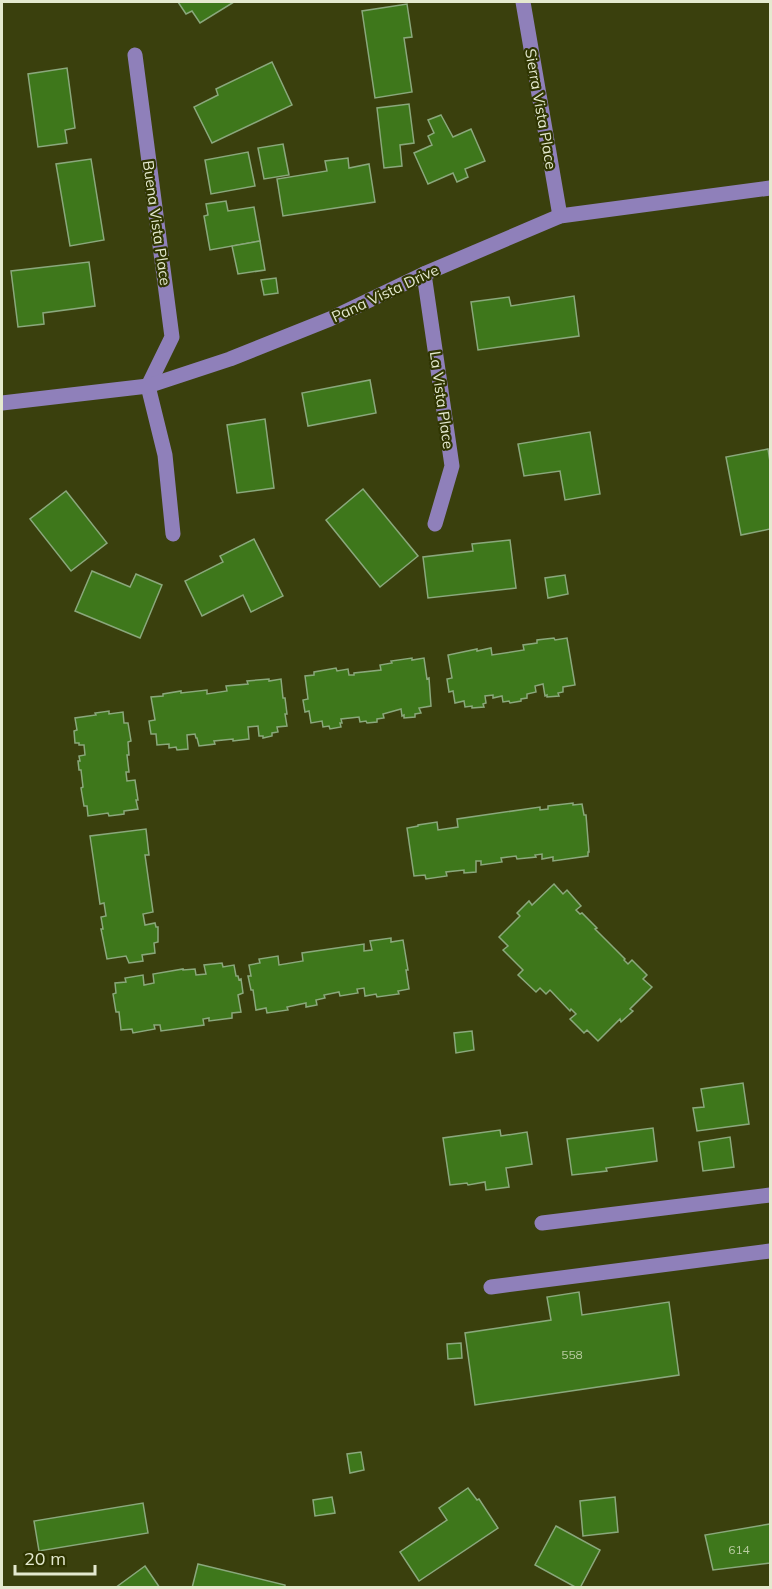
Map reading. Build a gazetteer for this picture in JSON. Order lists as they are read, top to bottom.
{
  "streets": {
    "street": [
      "Sierra Vista Place",
      "Buena Vista Place",
      "Pana Vista Drive",
      "La Vista Place"
    ]
  },
  "crossings": [
    ["Sierra Vista Place", "Pana Vista Drive"],
    ["Buena Vista Place", "Pana Vista Drive"],
    ["Pana Vista Drive", "La Vista Place"]
  ],
  "house_numbers": ["558", "614"],
  "scale_bar": "20 m"
}
